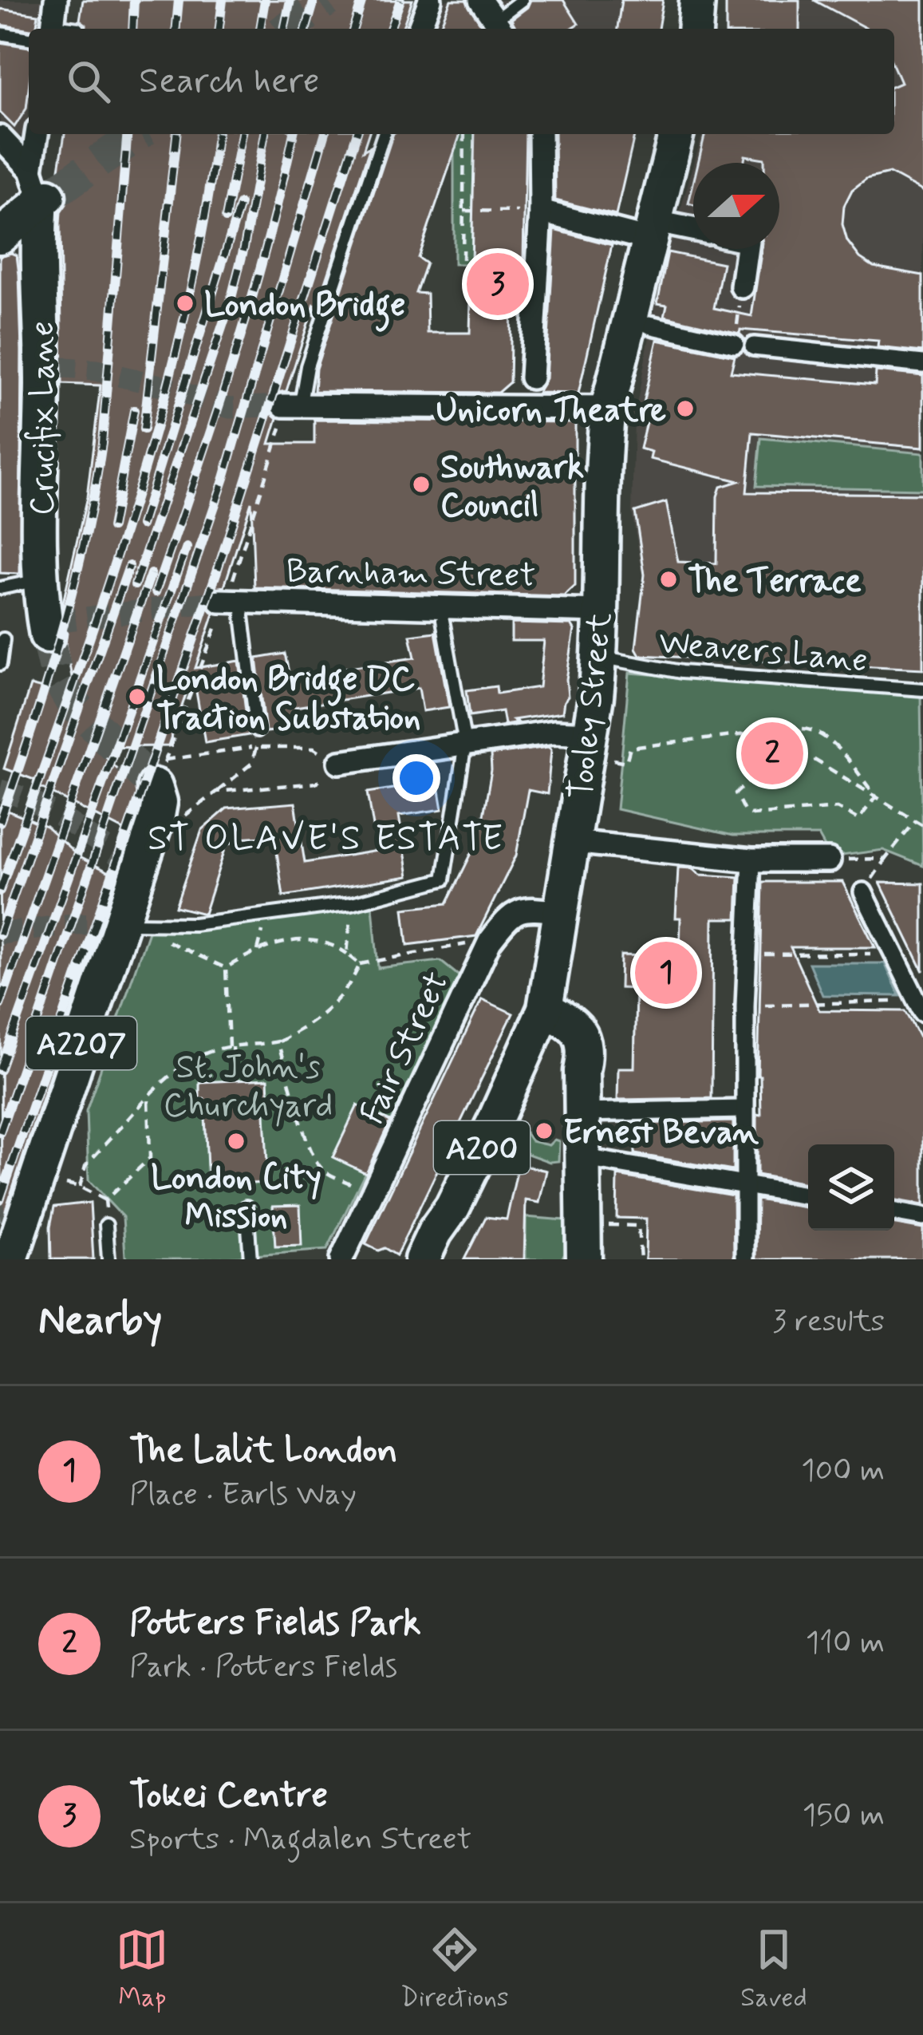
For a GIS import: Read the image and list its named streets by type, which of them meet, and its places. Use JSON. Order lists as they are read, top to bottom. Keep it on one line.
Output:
{"streets":{"main road":["Crucifix Lane","Tooley Street","A2207","A200"],"street":["Barnham Street","Fair Street"],"lane":["Weavers Lane"]},"crossings":[["Barnham Street","Tooley Street"],["Weavers Lane","Tooley Street"],["Tooley Street","Fair Street"]],"districts":["ST OLAVE'S ESTATE"],"parks":["St. John's Churchyard"],"places":["London Bridge","Unicorn Theatre","Southwark Council","The Terrace","London Bridge DC Traction Substation","Ernest Bevan","London City Mission"],"north":"right","page":{"search":"Search here","pins":["3","2","1"],"heading":["Nearby","3 results"],"list":[{"mark":"1","name":"The Lalit London","note":"Place · Earls Way","value":"100 m"},{"mark":"2","name":"Potters Fields Park","note":"Park · Potters Fields","value":"110 m"},{"mark":"3","name":"Tokei Centre","note":"Sports · Magdalen Street","value":"150 m"}],"nav":["Map","Directions","Saved"]}}
